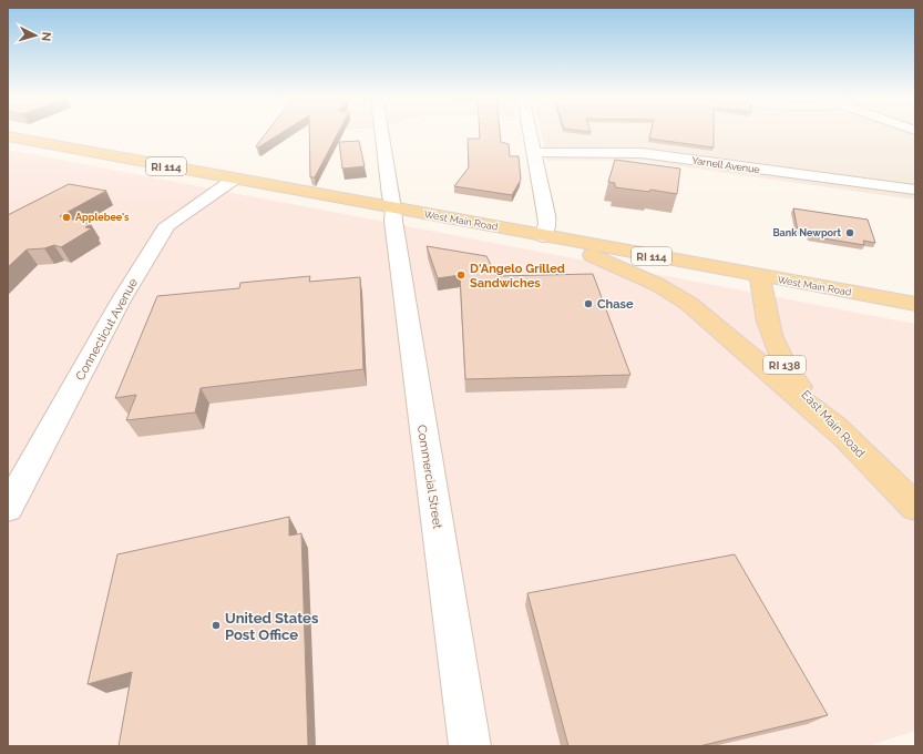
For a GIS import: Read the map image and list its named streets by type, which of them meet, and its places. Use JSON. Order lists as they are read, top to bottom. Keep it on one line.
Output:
{"streets":{"main road":["RI 114","West Main Road","RI 138","East Main Road"],"street":["Yarnell Avenue","Connecticut Avenue","Commercial Street"]},"crossings":[["West Main Road","Connecticut Avenue"],["West Main Road","East Main Road"],["West Main Road","Commercial Street"]],"places":["Applebee's","Bank Newport","D'Angelo Grilled Sandwiches","Chase","United States Post Office"],"north":"right"}
